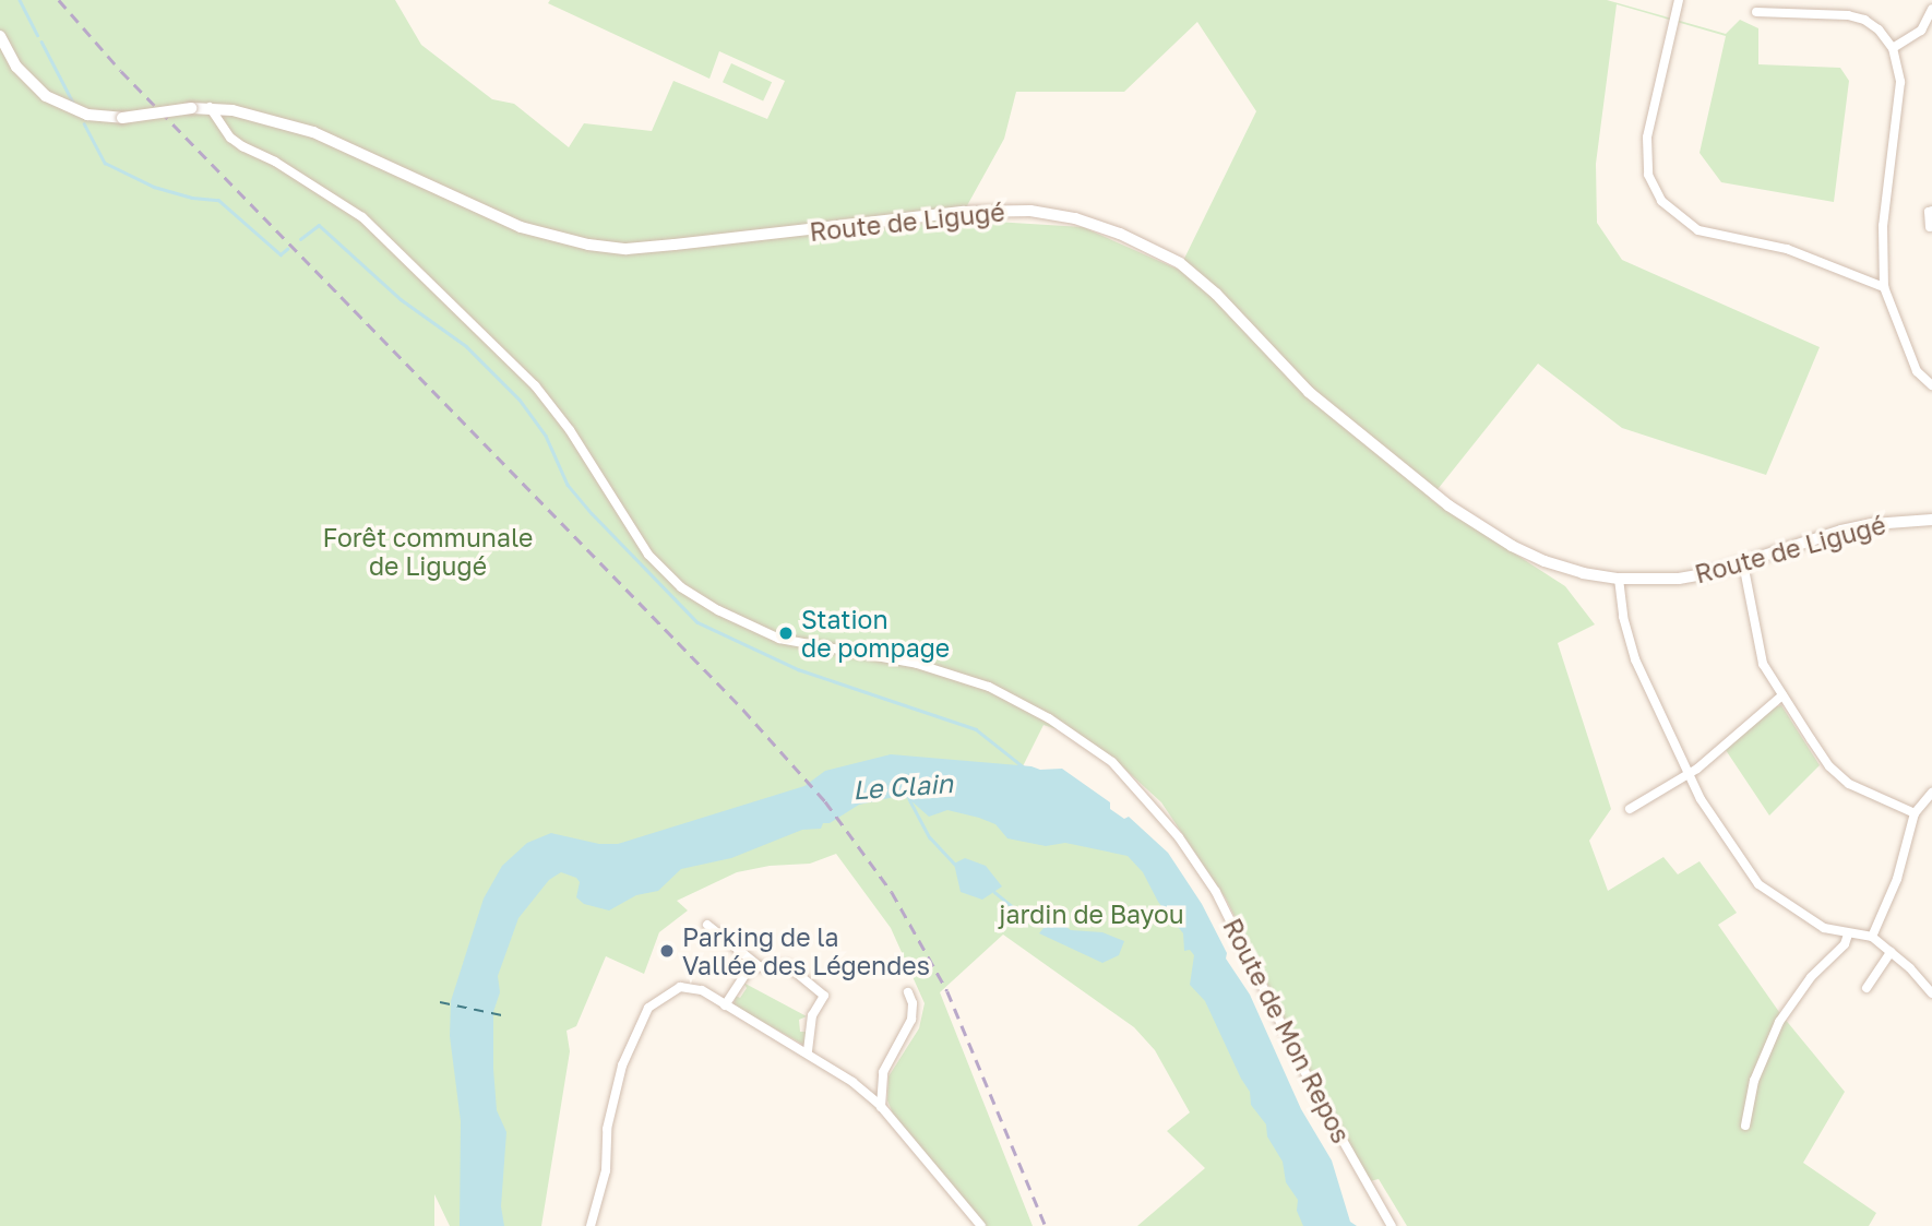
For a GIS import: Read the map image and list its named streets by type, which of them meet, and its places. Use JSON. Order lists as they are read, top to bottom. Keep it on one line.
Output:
{"streets":{"street":["Route de Ligugé","Route de Mon Repos"]},"water":["Le Clain"],"parks":["Forêt communale de Ligugé","jardin de Bayou"],"places":["Station de pompage","Parking de la Vallée des Légendes"]}
